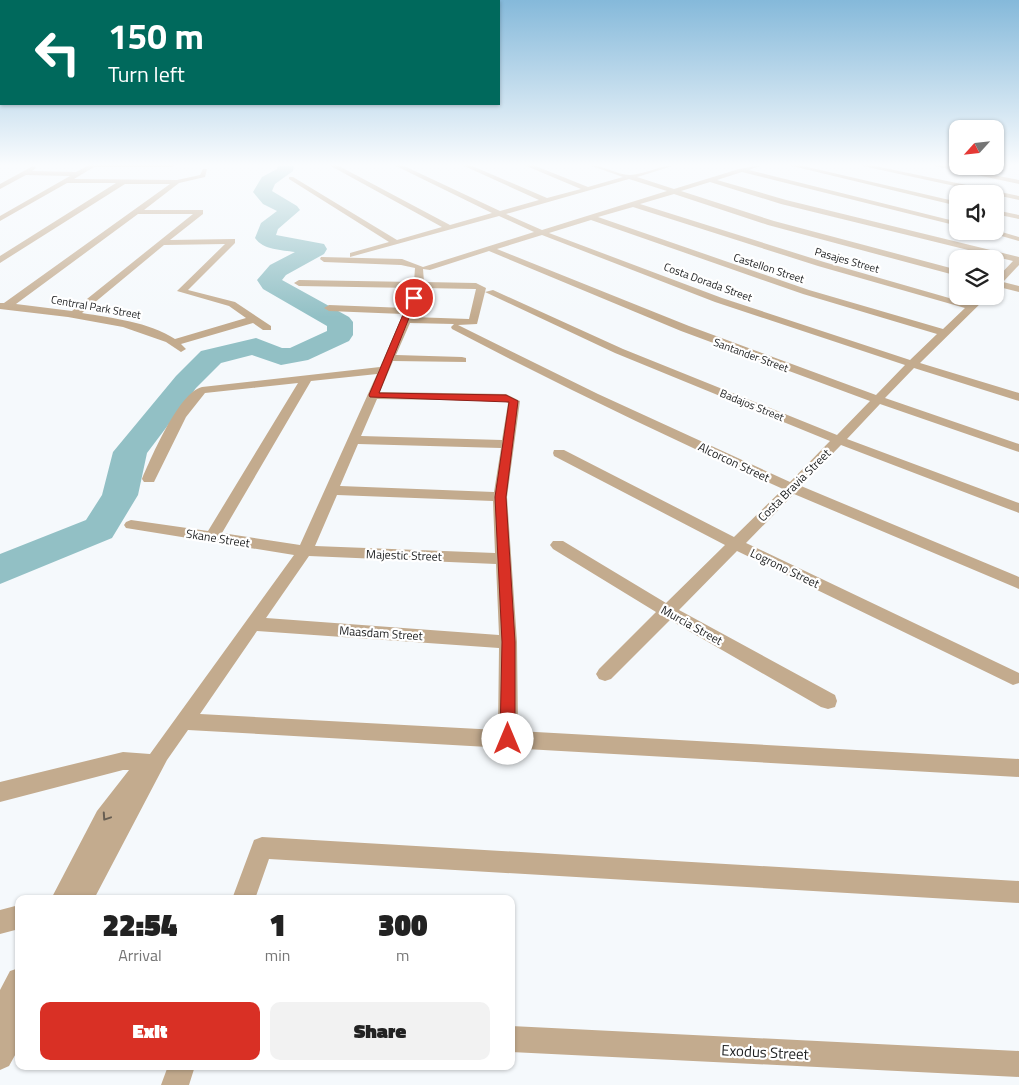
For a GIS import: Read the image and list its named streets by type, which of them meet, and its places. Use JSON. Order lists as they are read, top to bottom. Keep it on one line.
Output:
{"streets":{"street":["Pasajes Street","Castellon Street","Costa Dorada Street","Centrral Park Street","Santander Street","Badajos Street","Alcorcon Street","Costa Bravia Street","Skane Street","Majestic Street","Logrono Street","Murcia Street","Maasdam Street","Exodus Street"]},"crossings":[["Pasajes Street","Costa Bravia Street"],["Castellon Street","Costa Bravia Street"],["Costa Dorada Street","Costa Bravia Street"],["Santander Street","Costa Bravia Street"],["Badajos Street","Costa Bravia Street"],["Alcorcon Street","Costa Bravia Street"],["Costa Bravia Street","Logrono Street"],["Costa Bravia Street","Murcia Street"],["Skane Street","Majestic Street"]],"north":"bottom left","page":{"turn":["150 m","Turn left"],"eta":["22:54","Arrival","1","min","300","m"],"buttons":["Exit","Share"]}}
